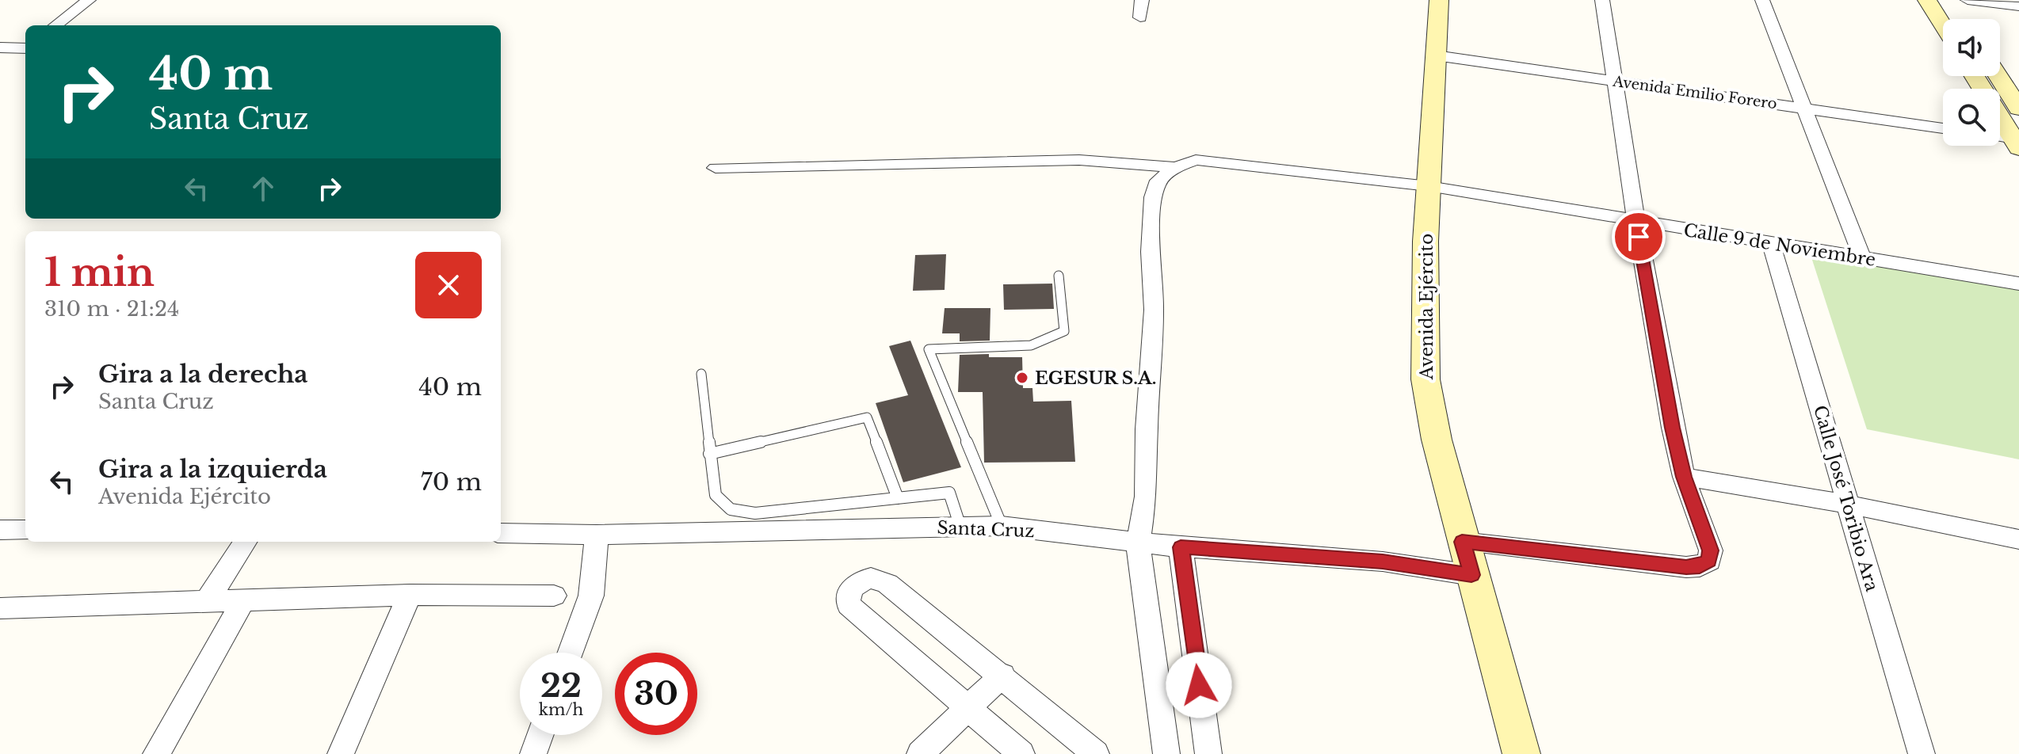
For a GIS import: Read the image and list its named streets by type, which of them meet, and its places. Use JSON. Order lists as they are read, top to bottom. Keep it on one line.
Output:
{"streets":{"main road":["Avenida Ejército"],"street":["Avenida Emilio Forero","Calle 9 de Noviembre","Calle José Toribio Ara","Santa Cruz"]},"crossings":[["Avenida Emilio Forero","Avenida Ejército"],["Calle 9 de Noviembre","Avenida Ejército"],["Calle 9 de Noviembre","Calle José Toribio Ara"],["Avenida Ejército","Santa Cruz"]],"places":["EGESUR S.A."],"page":{"turn":["40 m","Santa Cruz"],"heading":["1 min","310 m · 21:24"],"list":[{"name":"Gira a la derecha","note":"Santa Cruz","value":"40 m"},{"name":"Gira a la izquierda","note":"Avenida Ejército","value":"70 m"}],"speed":"22 km/h","limit":"30"}}
